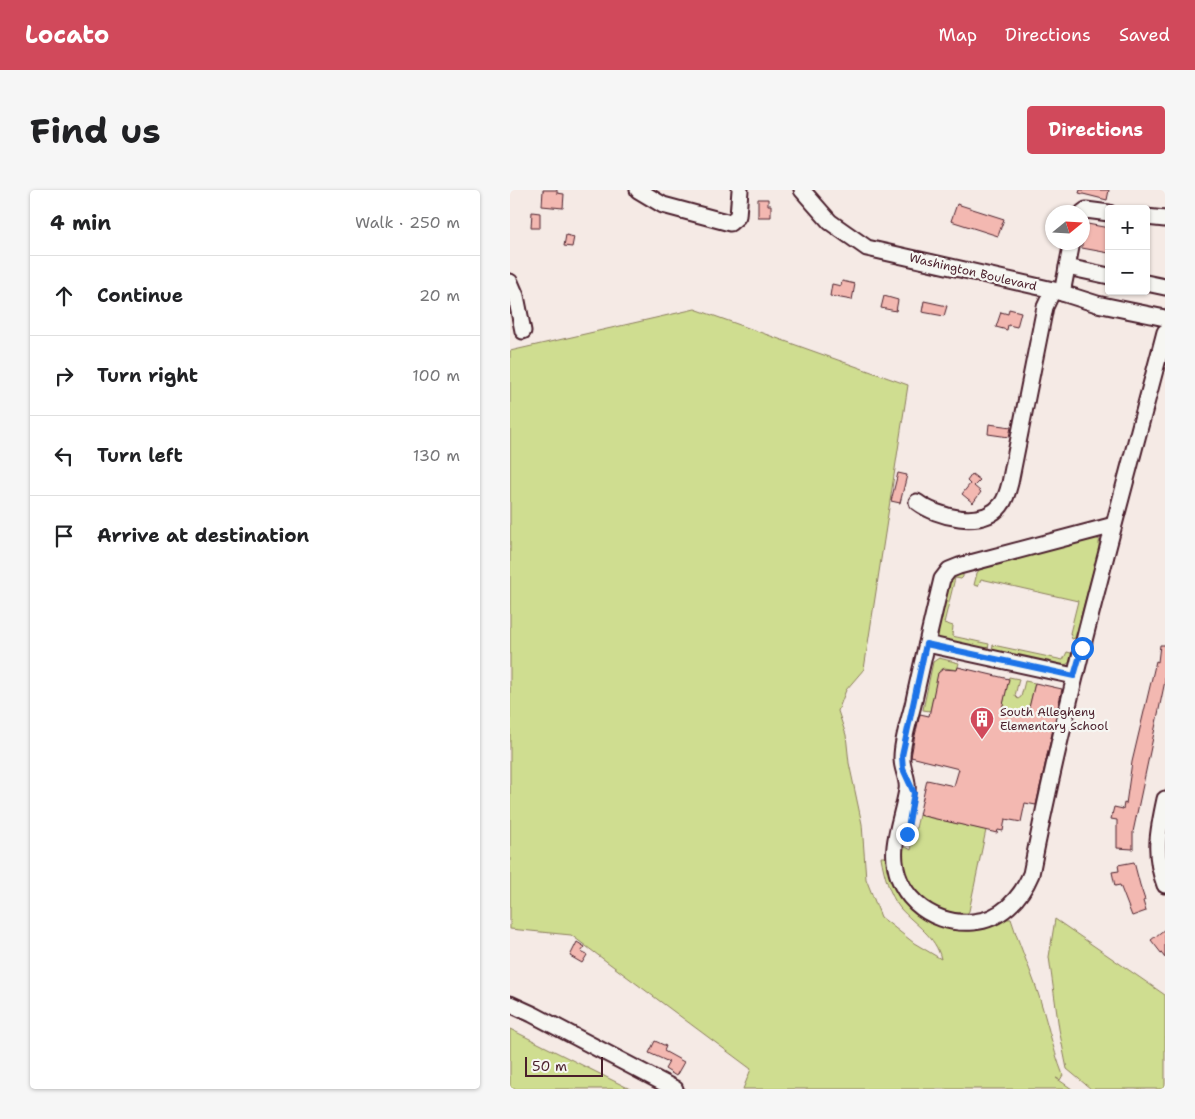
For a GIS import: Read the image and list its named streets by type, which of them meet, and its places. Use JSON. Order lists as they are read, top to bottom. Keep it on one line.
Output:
{"streets":{"street":["Washington Boulevard"]},"places":{"building":["South Allegheny Elementary School"]},"scale_bar":"50 m","north":"right","page":{"header":"Locato","nav":["Map","Directions","Saved"],"buttons":"Directions","title":"Find us","heading":["4 min","Walk · 250 m"],"map_buttons":["+","−"],"list":[["Continue","20 m"],["Turn right","100 m"],["Turn left","130 m"],"Arrive at destination"],"scale":"50 m"}}
